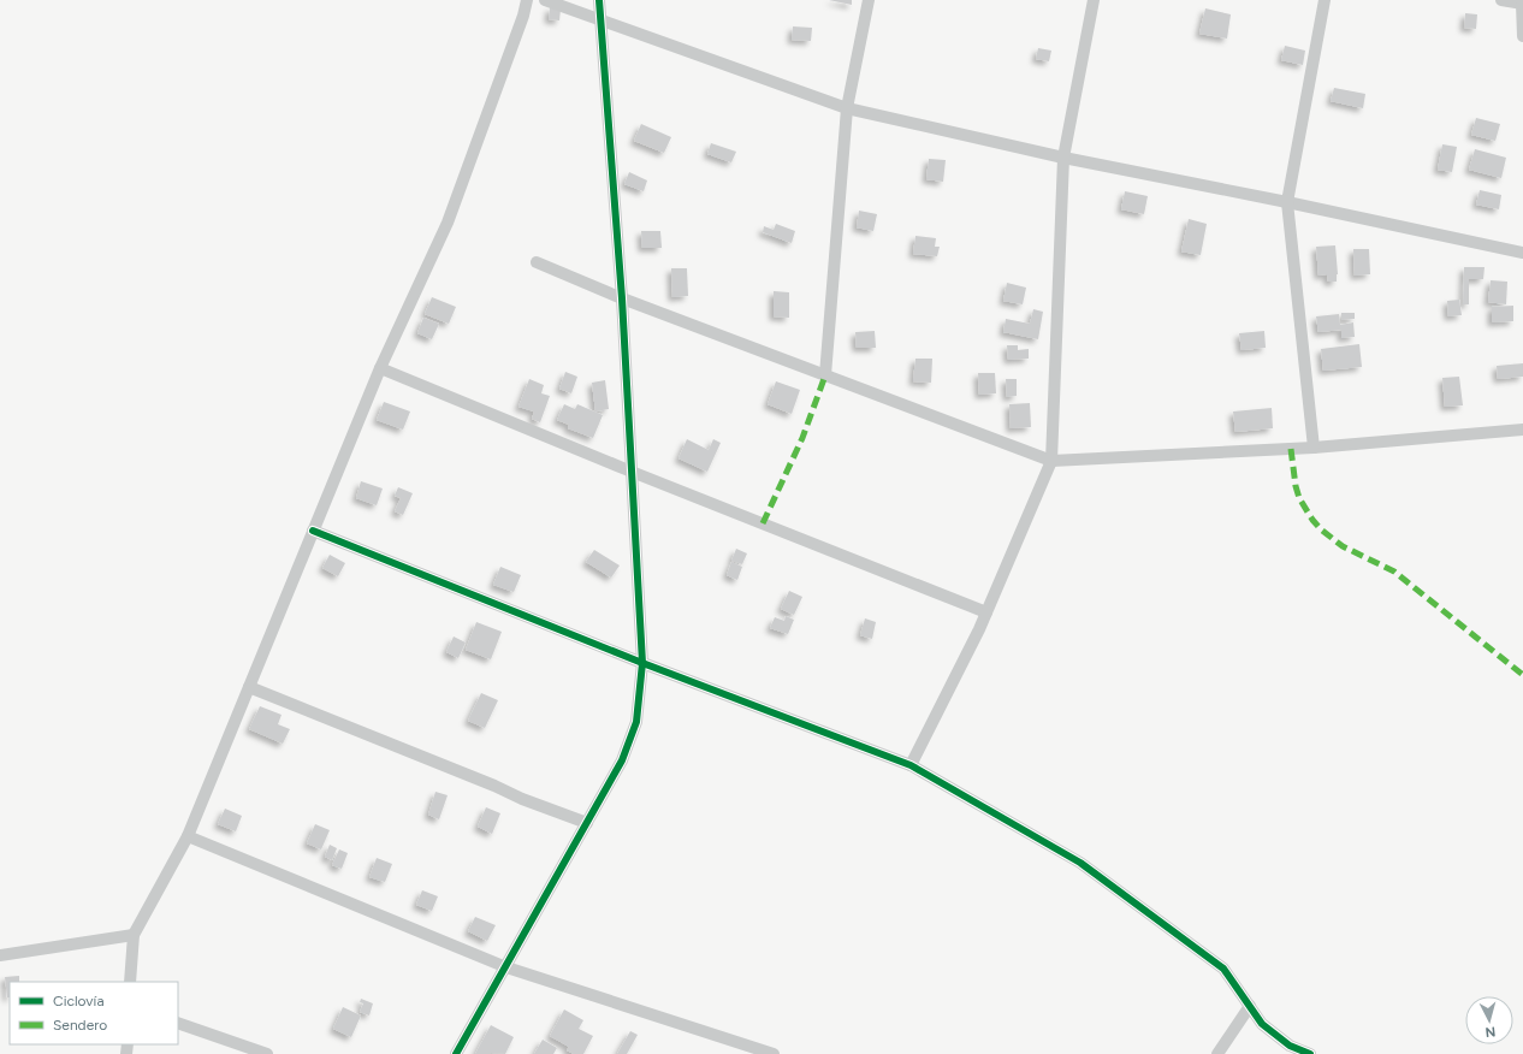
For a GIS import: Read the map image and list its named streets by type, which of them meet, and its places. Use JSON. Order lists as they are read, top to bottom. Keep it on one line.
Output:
{"legend":["Ciclovía","Sendero"],"north":"bottom"}
